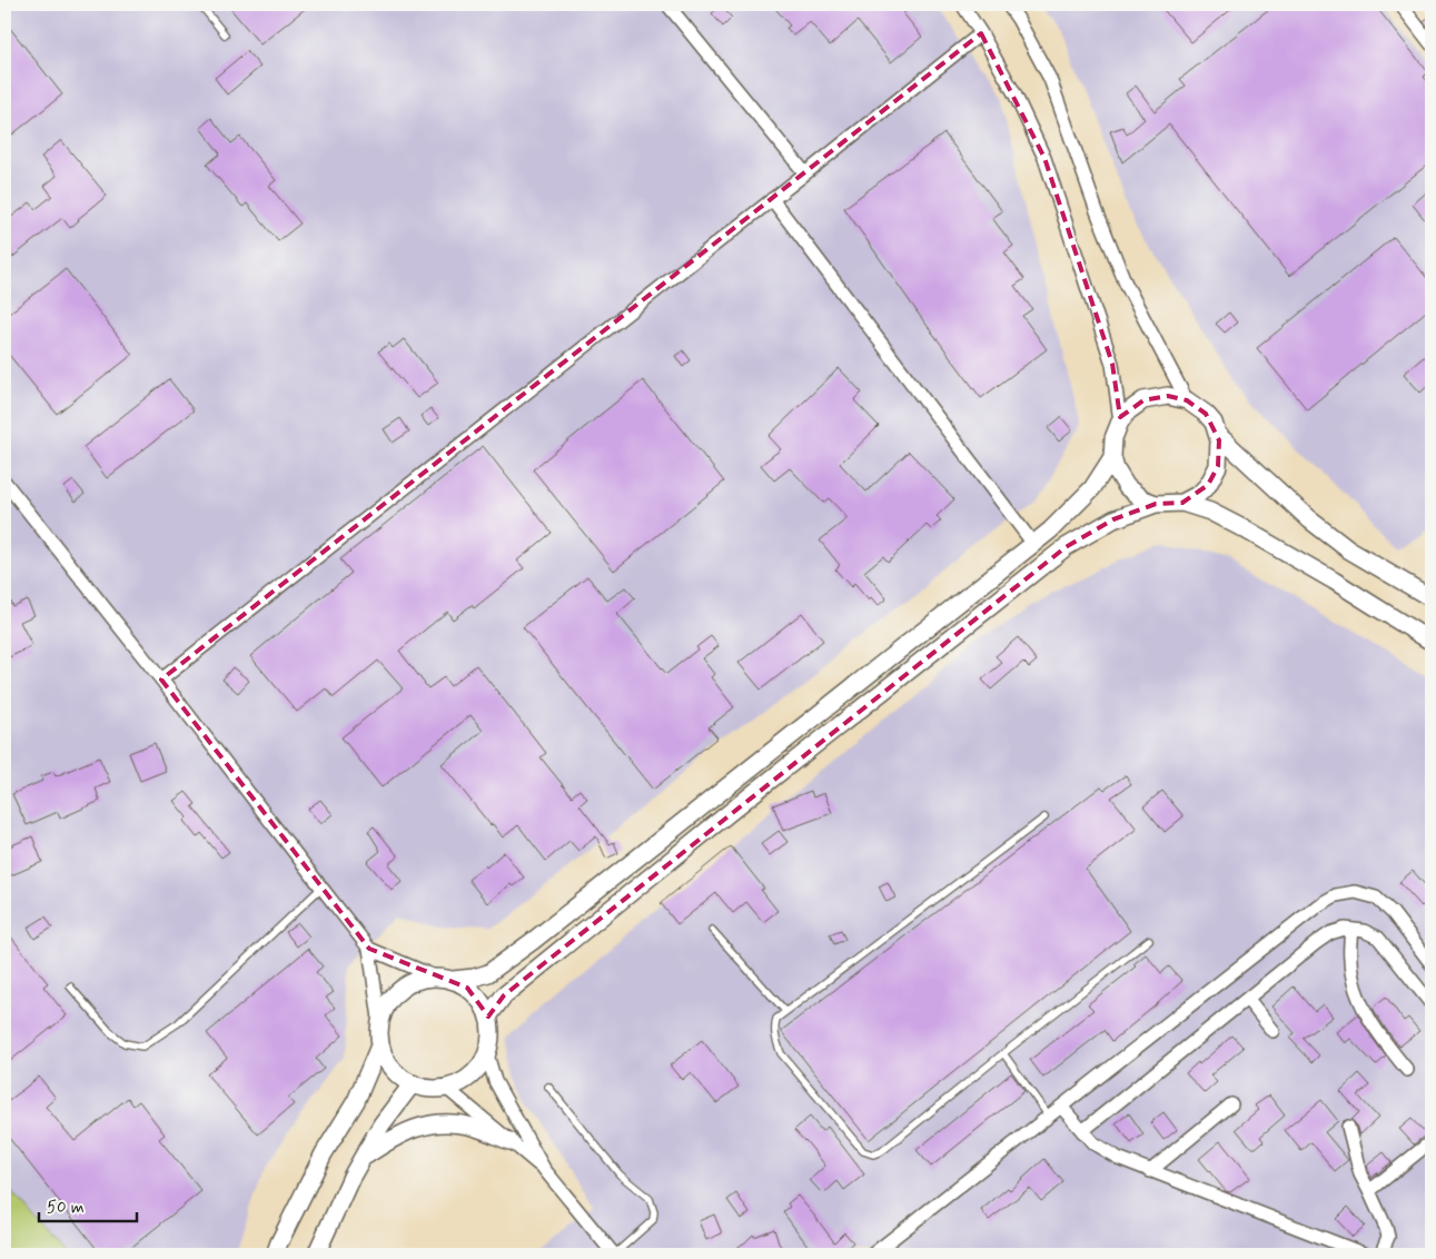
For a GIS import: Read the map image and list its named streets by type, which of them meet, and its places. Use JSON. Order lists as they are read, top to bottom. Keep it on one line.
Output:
{"scale_bar":"50 m"}
